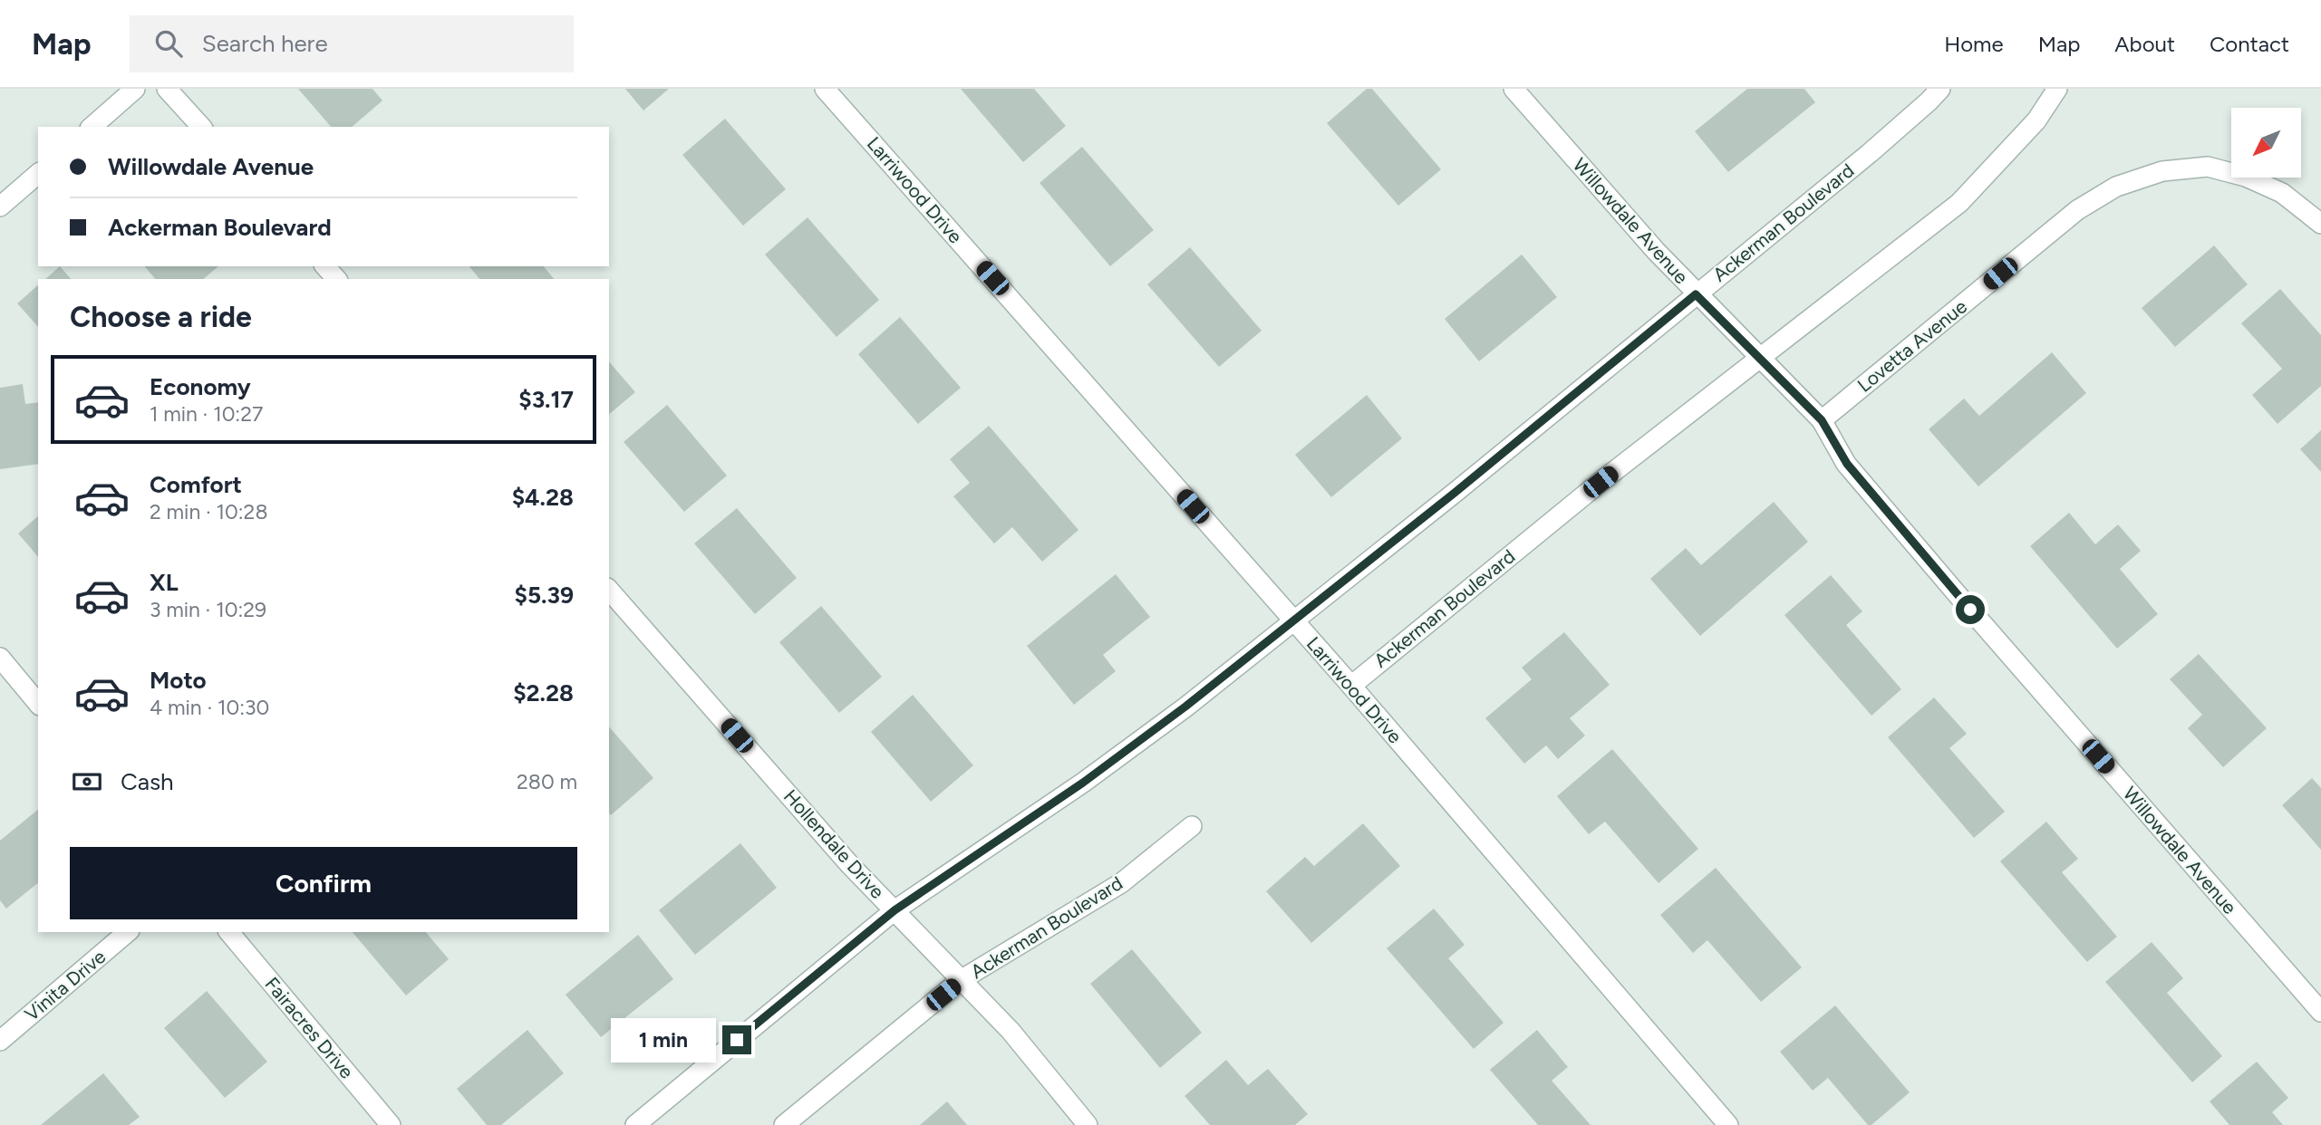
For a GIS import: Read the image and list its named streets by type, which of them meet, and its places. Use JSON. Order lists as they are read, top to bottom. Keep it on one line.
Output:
{"streets":{"street":["Larriwood Drive","Willowdale Avenue","Ackerman Boulevard","Lovetta Avenue","Hollendale Drive","Vinita Drive","Fairacres Drive"]},"crossings":[["Larriwood Drive","Ackerman Boulevard"],["Willowdale Avenue","Ackerman Boulevard"],["Willowdale Avenue","Lovetta Avenue"],["Ackerman Boulevard","Hollendale Drive"]],"north":"bottom left","page":{"header":"Map","search":"Search here","nav":["Home","Map","About","Contact"],"banner":["Willowdale Avenue","Ackerman Boulevard"],"heading":"Choose a ride","list":[{"name":"Economy","note":"1 min · 10:27","value":"$3.17"},{"name":"Comfort","note":"2 min · 10:28","value":"$4.28"},{"name":"XL","note":"3 min · 10:29","value":"$5.39"},{"name":"Moto","note":"4 min · 10:30","value":"$2.28"}],"pay":["Cash","280 m"],"buttons":"Confirm","bubble":"1 min"}}
